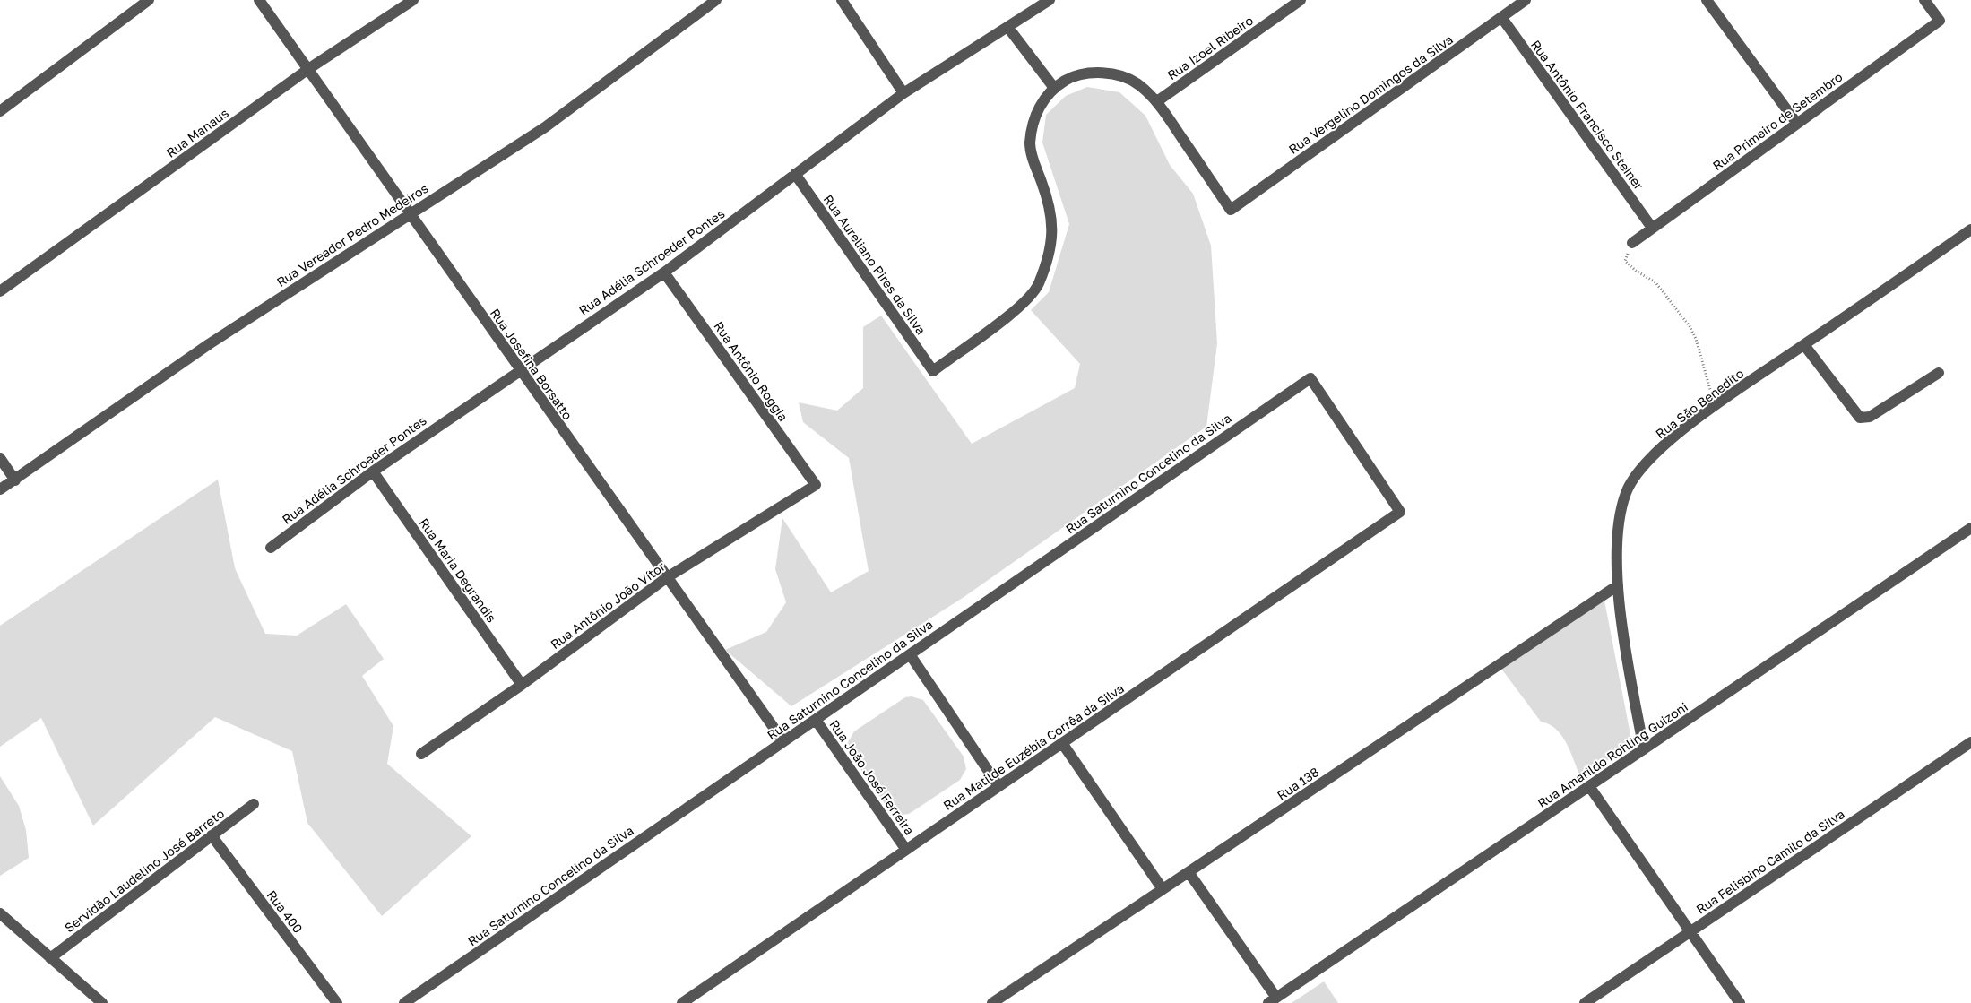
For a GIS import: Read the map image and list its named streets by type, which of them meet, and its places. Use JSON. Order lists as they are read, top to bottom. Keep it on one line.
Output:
{"streets":{"street":["Rua Izoel Ribeiro","Rua Vergelino Domingos da Silva","Rua Antônio Francisco Steiner","Rua Primeiro de Setembro","Rua Manaus","Rua Vereador Pedro Medeiros","Rua Adélia Schroeder Pontes","Rua Aureliano Pires da Silva","Rua Josefina Borsatto","Rua Antônio Roggia","Rua São Benedito","Rua Saturnino Concelino da Silva","Rua Maria Degrandis","Rua Antônio João Vítor","Rua Matilde Euzébia Corrêa da Silva","Rua Amarildo Rohling Guizoni","Rua João José Ferreira","Rua 138","Rua Felisbino Camilo da Silva","Servidão Laudelino José Barreto","Rua 400"]},"crossings":[["Rua Izoel Ribeiro","Rua Vergelino Domingos da Silva"],["Rua Vergelino Domingos da Silva","Rua Antônio Francisco Steiner"],["Rua Antônio Francisco Steiner","Rua Primeiro de Setembro"],["Rua Manaus","Rua Josefina Borsatto"],["Rua Vereador Pedro Medeiros","Rua Josefina Borsatto"],["Rua Adélia Schroeder Pontes","Rua Aureliano Pires da Silva"],["Rua Adélia Schroeder Pontes","Rua Josefina Borsatto"],["Rua Adélia Schroeder Pontes","Rua Antônio Roggia"],["Rua Adélia Schroeder Pontes","Rua Maria Degrandis"],["Rua Josefina Borsatto","Rua Saturnino Concelino da Silva"],["Rua Josefina Borsatto","Rua Antônio João Vítor"],["Rua Antônio Roggia","Rua Antônio João Vítor"],["Rua São Benedito","Rua Amarildo Rohling Guizoni"],["Rua São Benedito","Rua 138"],["Rua Saturnino Concelino da Silva","Rua Matilde Euzébia Corrêa da Silva"],["Rua Saturnino Concelino da Silva","Rua João José Ferreira"],["Rua Maria Degrandis","Rua Antônio João Vítor"],["Rua Matilde Euzébia Corrêa da Silva","Rua João José Ferreira"],["Servidão Laudelino José Barreto","Rua 400"]]}
